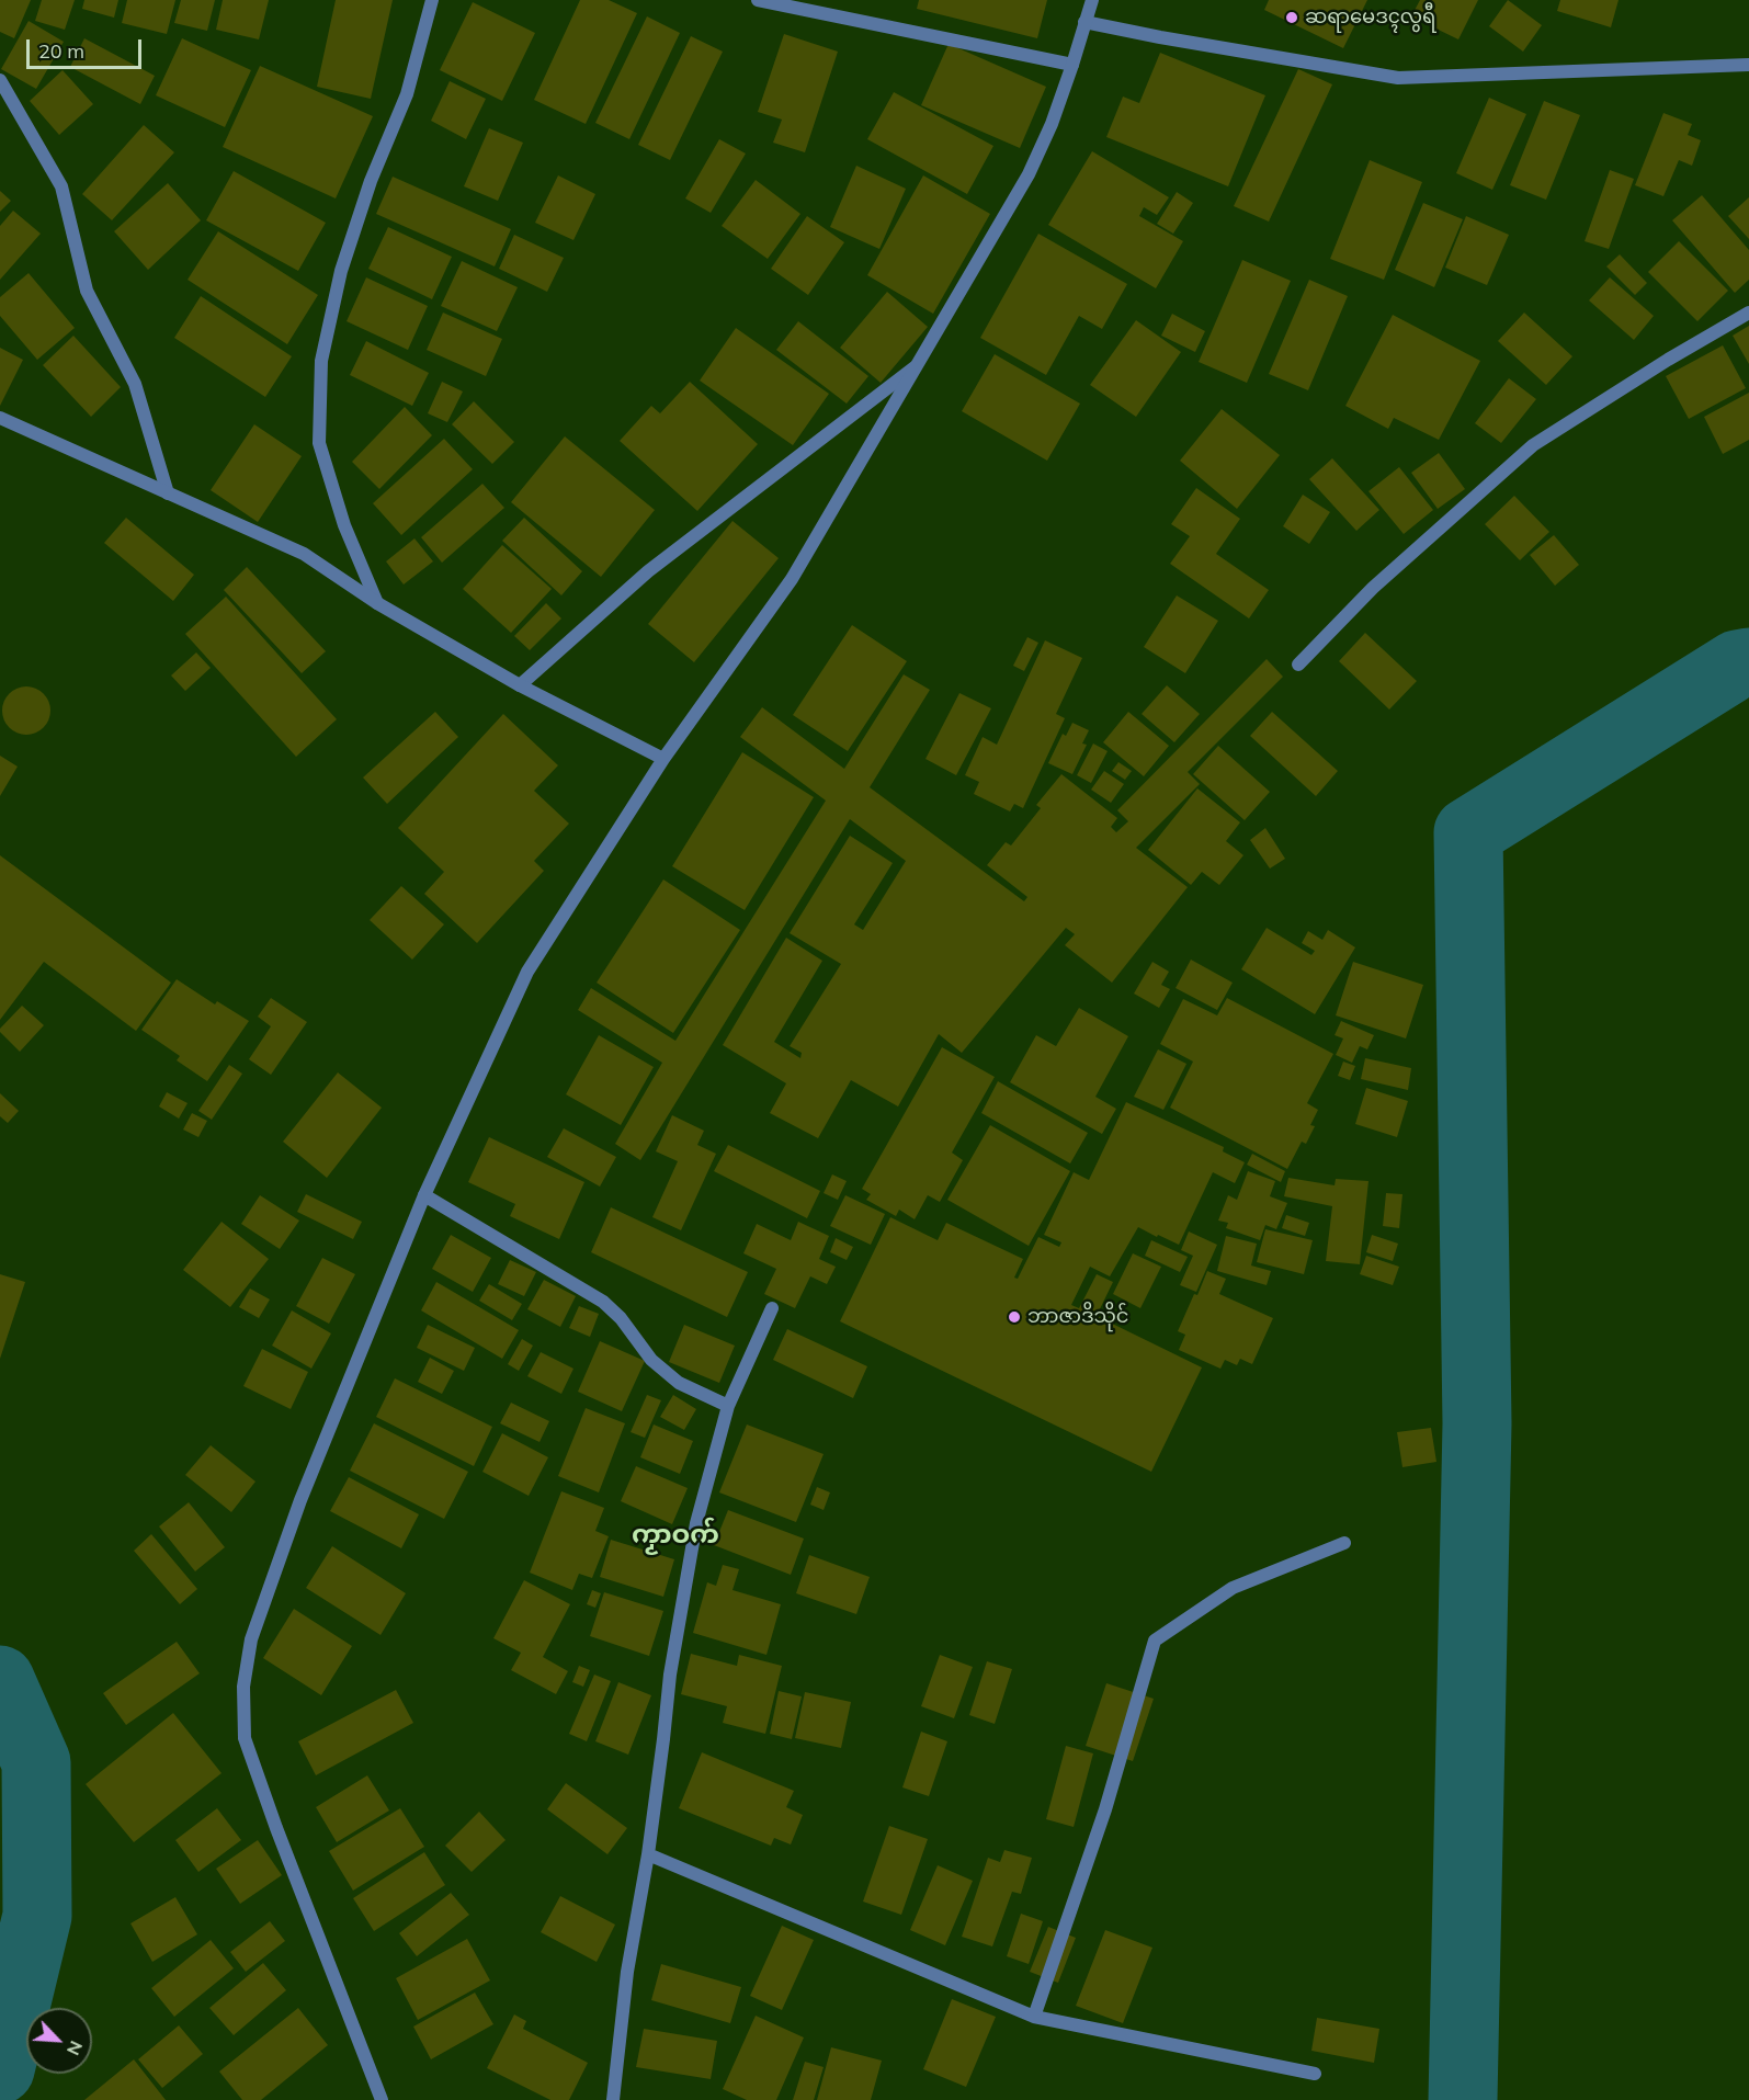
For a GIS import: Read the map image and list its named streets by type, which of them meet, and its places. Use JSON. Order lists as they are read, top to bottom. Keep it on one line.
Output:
{"districts":["ကၟာဝက်"],"places":["ဆရာမေဒၚလွရီ","ဘာဇာဒိသိုင်"],"scale_bar":"20 m","north":"bottom right"}
